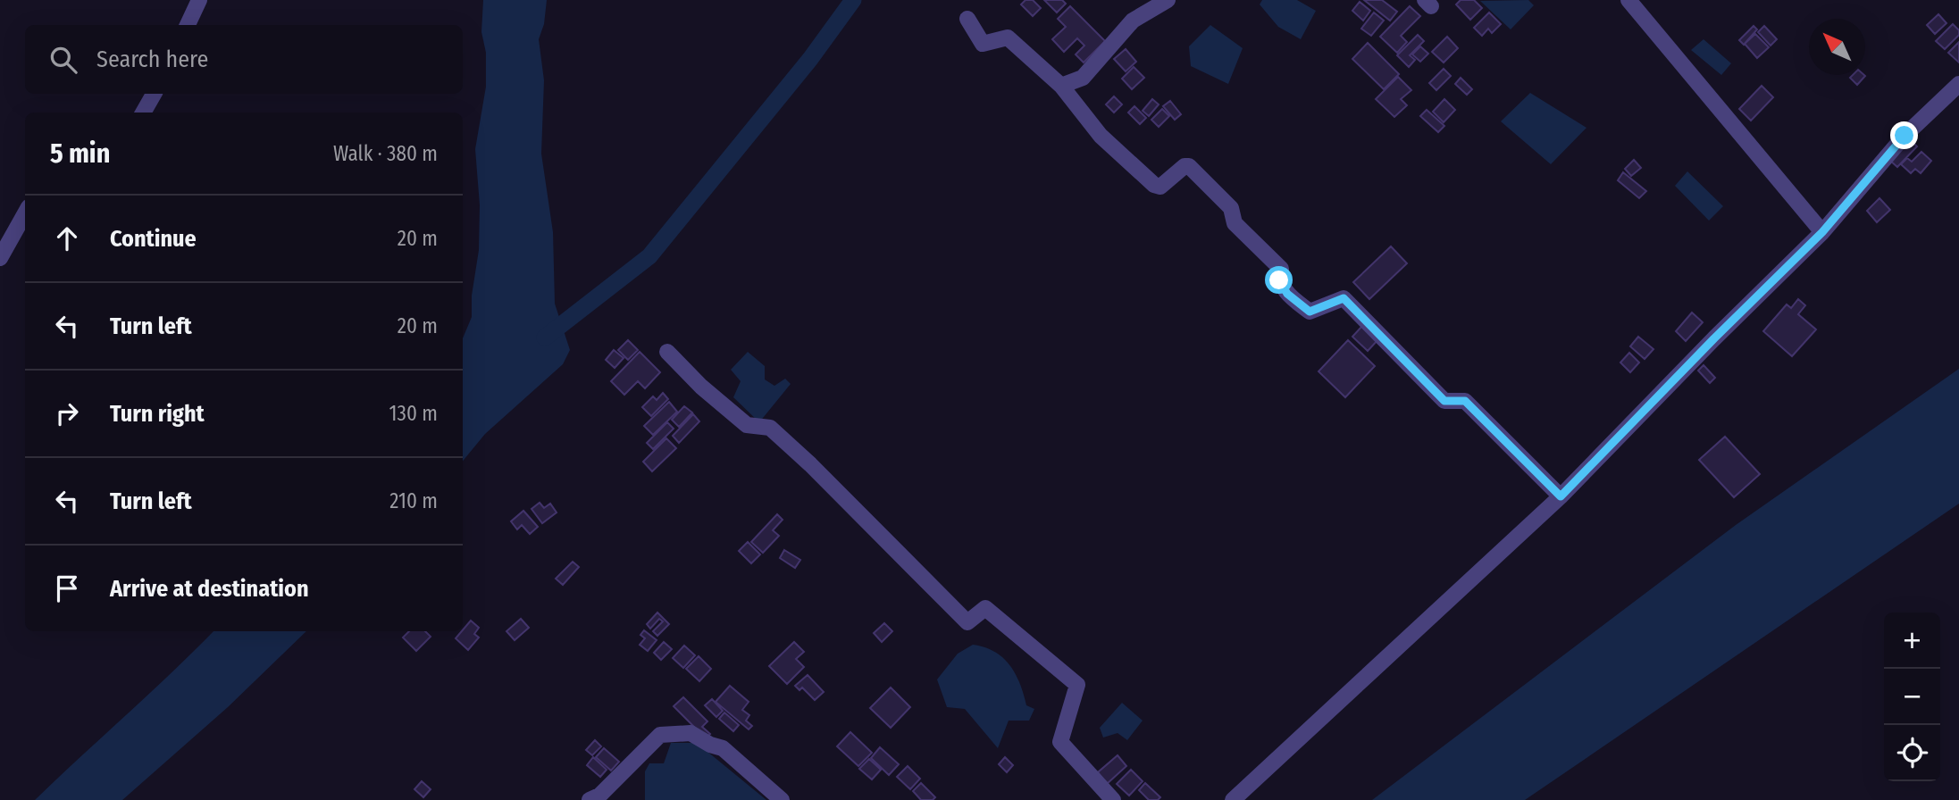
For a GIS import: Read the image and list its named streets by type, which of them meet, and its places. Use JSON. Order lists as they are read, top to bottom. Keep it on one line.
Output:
{"north":"top left","page":{"search":"Search here","heading":["5 min","Walk · 380 m"],"list":[["Continue","20 m"],["Turn left","20 m"],["Turn right","130 m"],["Turn left","210 m"],"Arrive at destination"],"map_buttons":["+","−"]}}
